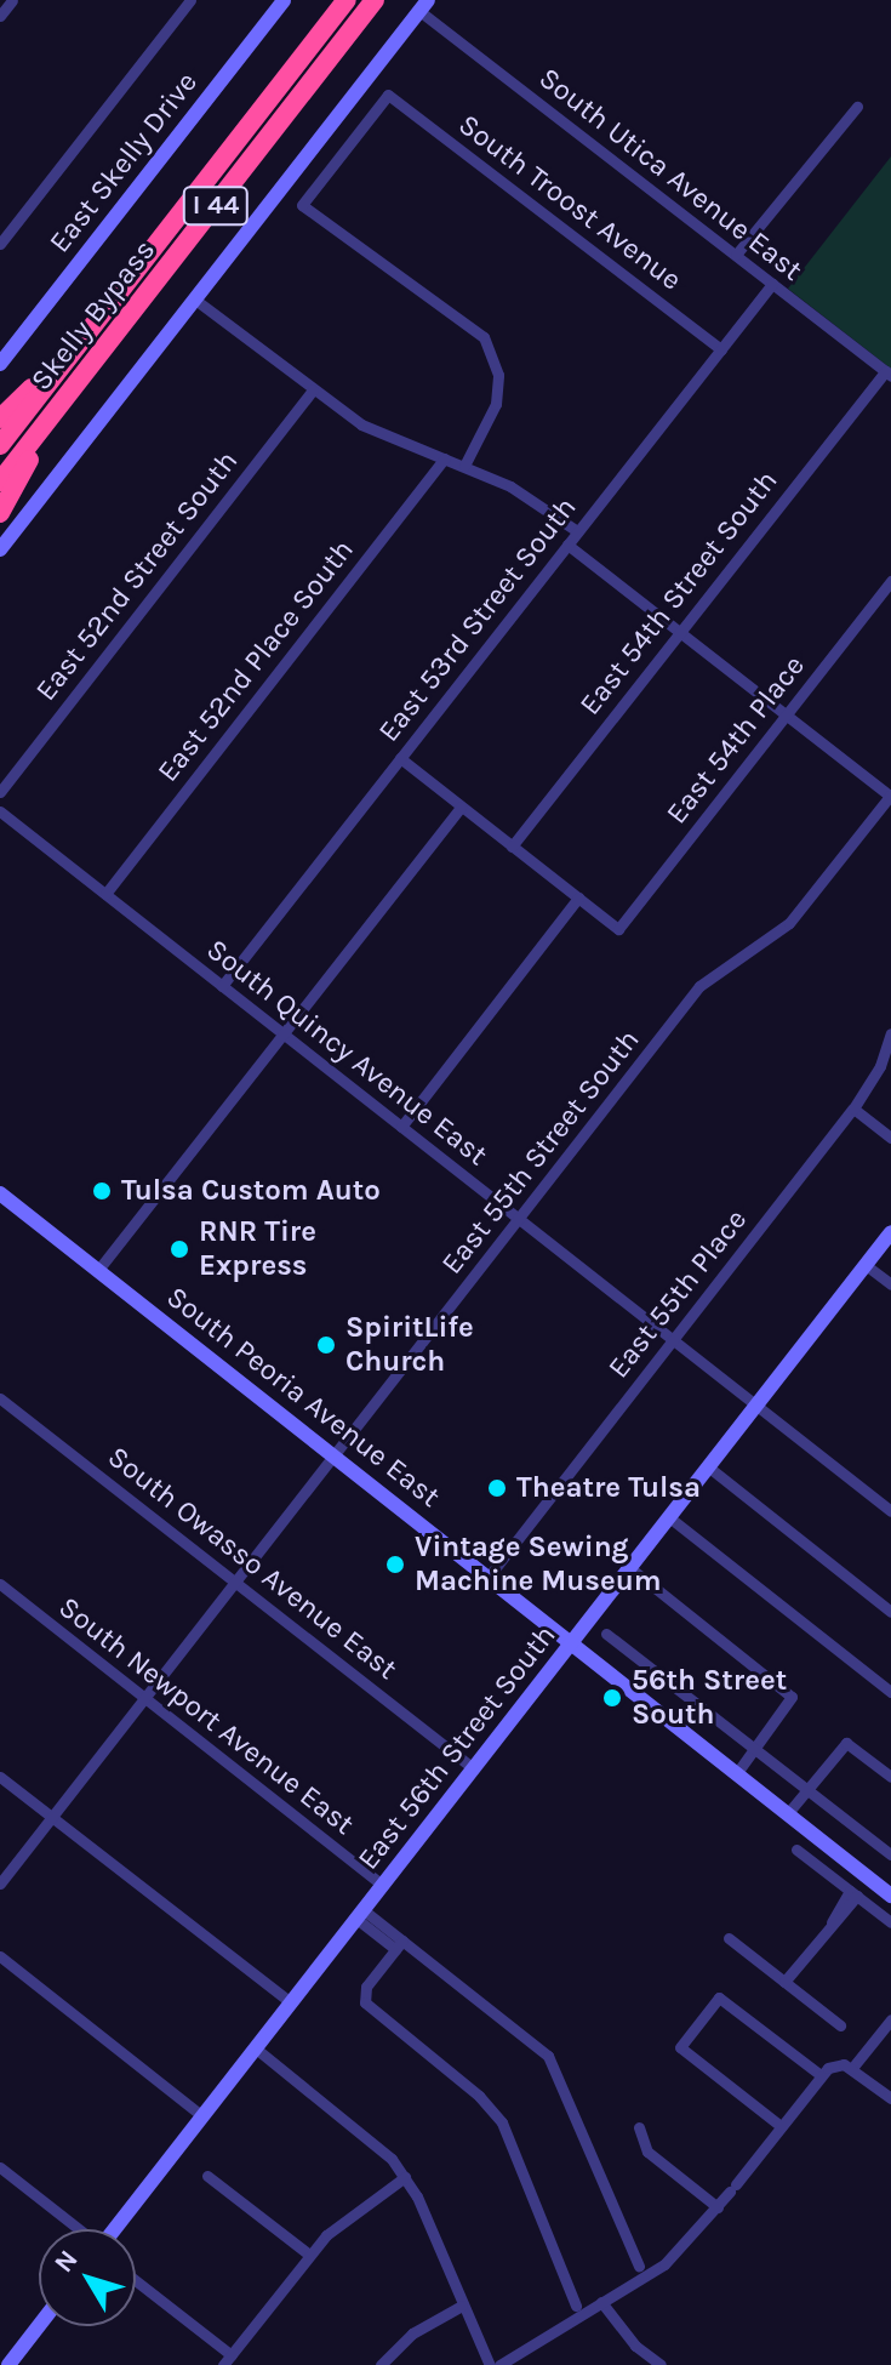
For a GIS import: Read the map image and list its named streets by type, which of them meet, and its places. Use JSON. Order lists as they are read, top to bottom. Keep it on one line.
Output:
{"streets":{"highway":["I 44","Skelly Bypass"],"main road":["East Skelly Drive","South Peoria Avenue East","East 56th Street South"],"street":["South Utica Avenue East","South Troost Avenue","East 52nd Street South","East 54th Street South","East 53rd Street South","East 52nd Place South","East 54th Place","South Quincy Avenue East","East 55th Street South","East 55th Place","South Owasso Avenue East","South Newport Avenue East"]},"crossings":[["South Utica Avenue East","East 54th Street South"],["South Utica Avenue East","East 53rd Street South"],["South Troost Avenue","East 53rd Street South"],["East 53rd Street South","South Quincy Avenue East"],["East 52nd Place South","South Quincy Avenue East"],["South Quincy Avenue East","East 55th Street South"],["South Quincy Avenue East","East 55th Place"],["South Quincy Avenue East","East 56th Street South"],["East 55th Street South","South Peoria Avenue East"],["East 55th Street South","South Owasso Avenue East"],["East 55th Street South","South Newport Avenue East"],["East 55th Place","South Peoria Avenue East"],["South Peoria Avenue East","East 56th Street South"],["South Owasso Avenue East","East 56th Street South"],["South Newport Avenue East","East 56th Street South"]],"places":["Tulsa Custom Auto","RNR Tire Express","SpiritLife Church","Theatre Tulsa","Vintage Sewing Machine Museum","56th Street South"],"north":"top left"}
